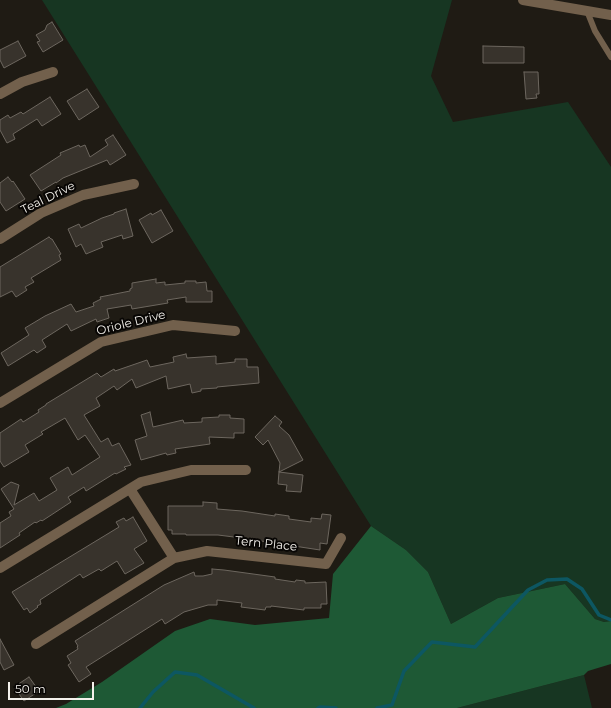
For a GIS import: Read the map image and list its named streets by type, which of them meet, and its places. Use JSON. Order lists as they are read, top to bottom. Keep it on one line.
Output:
{"streets":{"street":["Teal Drive","Oriole Drive","Tern Place"]},"scale_bar":"50 m"}
